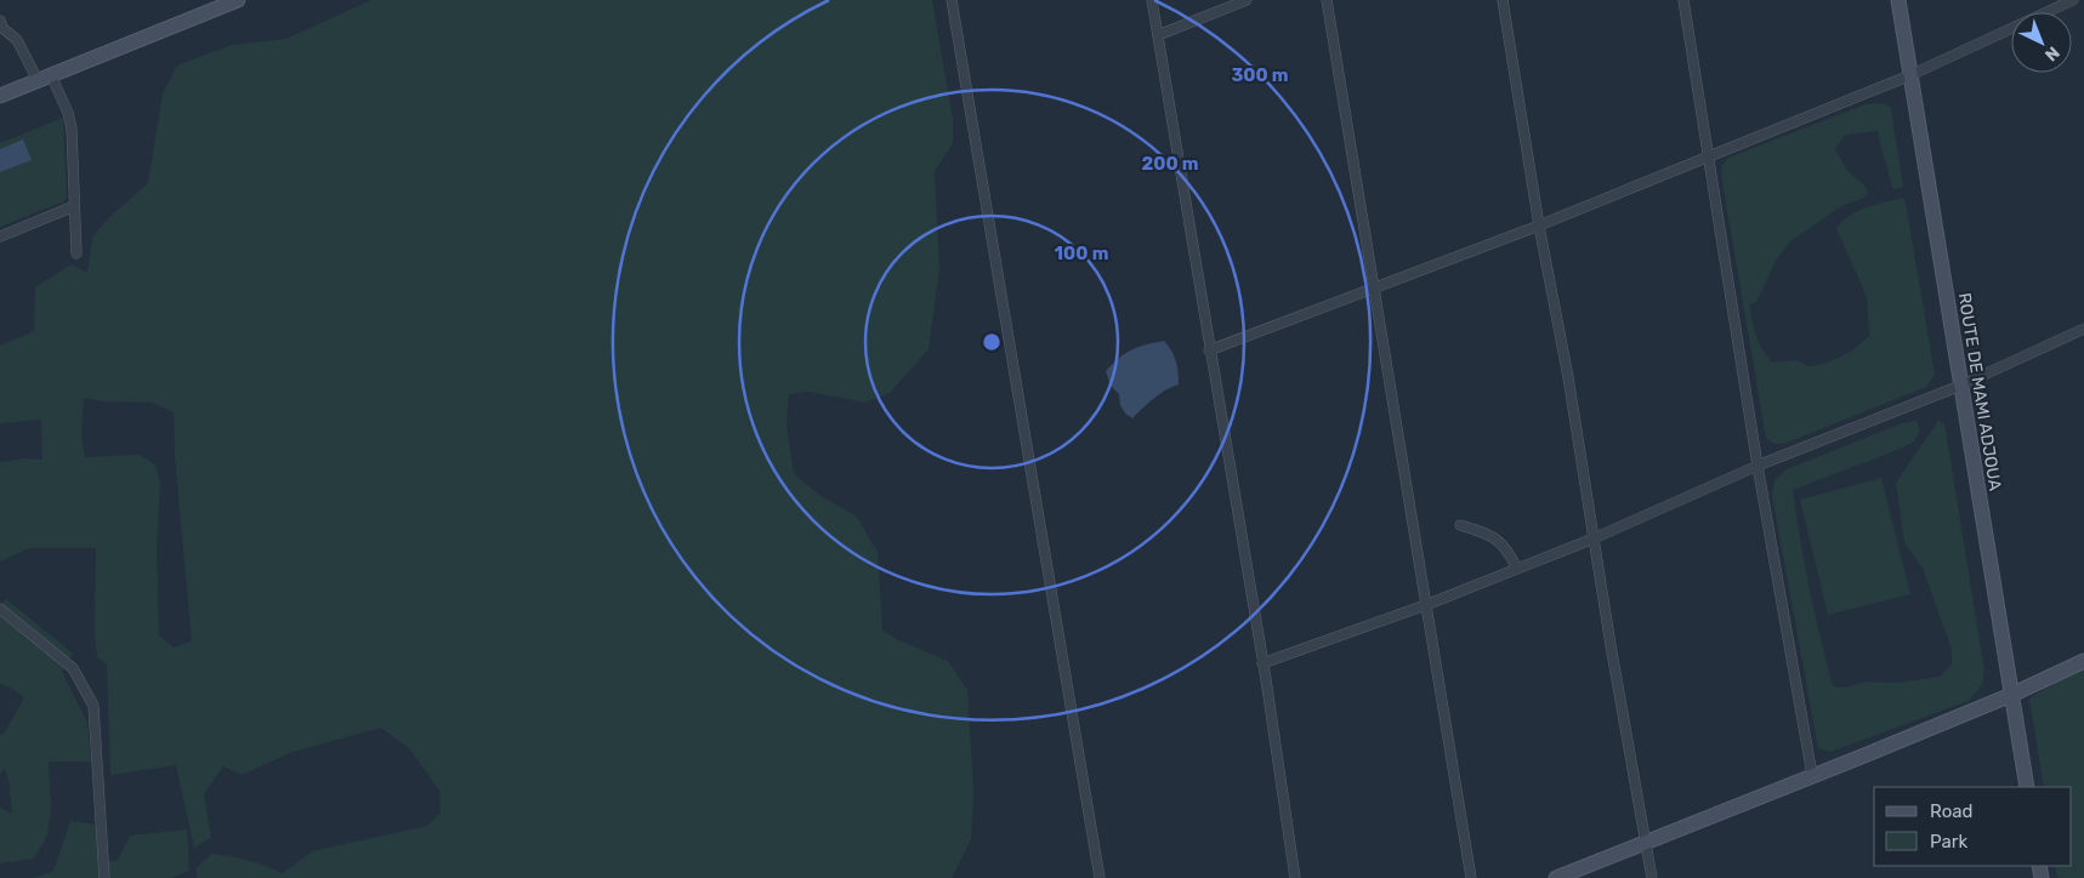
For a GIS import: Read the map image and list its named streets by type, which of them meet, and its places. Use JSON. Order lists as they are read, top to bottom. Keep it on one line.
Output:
{"streets":{"street":["ROUTE DE MAMI ADJOUA"]},"legend":["Road","Park"],"north":"bottom right","rings":["300 m","200 m","100 m"]}
